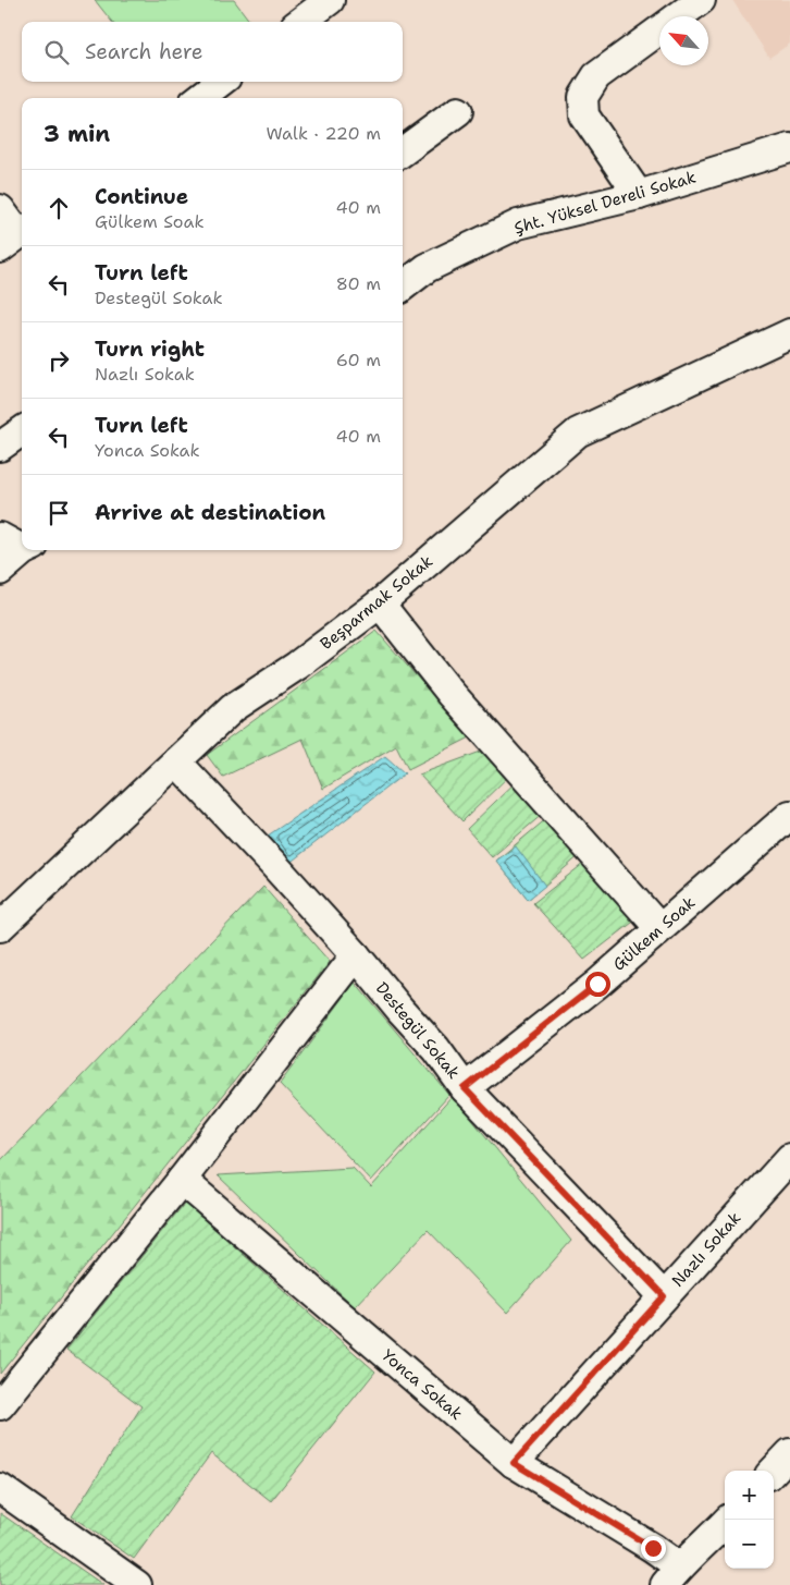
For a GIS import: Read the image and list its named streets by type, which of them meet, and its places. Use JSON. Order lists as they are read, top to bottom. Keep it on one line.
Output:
{"streets":{"street":["Şht. Yüksel Dereli Sokak","Beşparmak Sokak","Gülkem Soak","Destegül Sokak","Nazlı Sokak","Yonca Sokak"]},"crossings":[["Beşparmak Sokak","Destegül Sokak"],["Gülkem Soak","Destegül Sokak"],["Destegül Sokak","Nazlı Sokak"],["Nazlı Sokak","Yonca Sokak"]],"north":"top left","page":{"search":"Search here","heading":["3 min","Walk · 220 m"],"list":[["Continue","Gülkem Soak","40 m"],["Turn left","Destegül Sokak","80 m"],["Turn right","Nazlı Sokak","60 m"],["Turn left","Yonca Sokak","40 m"],"Arrive at destination"],"map_buttons":["+","−"]}}
